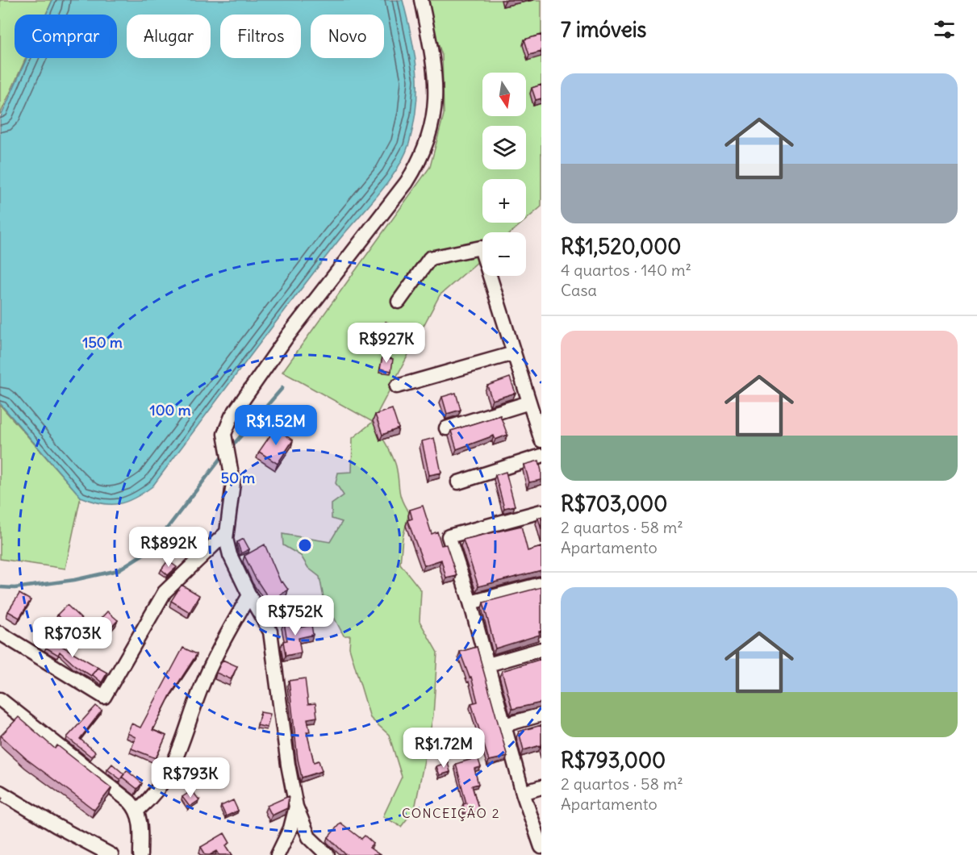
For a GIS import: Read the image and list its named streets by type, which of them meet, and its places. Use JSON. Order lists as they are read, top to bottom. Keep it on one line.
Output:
{"districts":["CONCEIÇÃO 2"],"north":"bottom","page":{"heading":"7 imóveis","chip":["Comprar","Alugar","Filtros","Novo"],"list":[{"name":"R$1,520,000","note":"4 quartos · 140 m² · Casa"},{"name":"R$703,000","note":"2 quartos · 58 m² · Apartamento"},{"name":"R$793,000","note":"2 quartos · 58 m² · Apartamento"}],"map_buttons":["+","−"],"price":["R$927K","R$1.52M","R$892K","R$752K","R$703K","R$1.72M","R$793K"]},"rings":["150 m","100 m","50 m"]}
